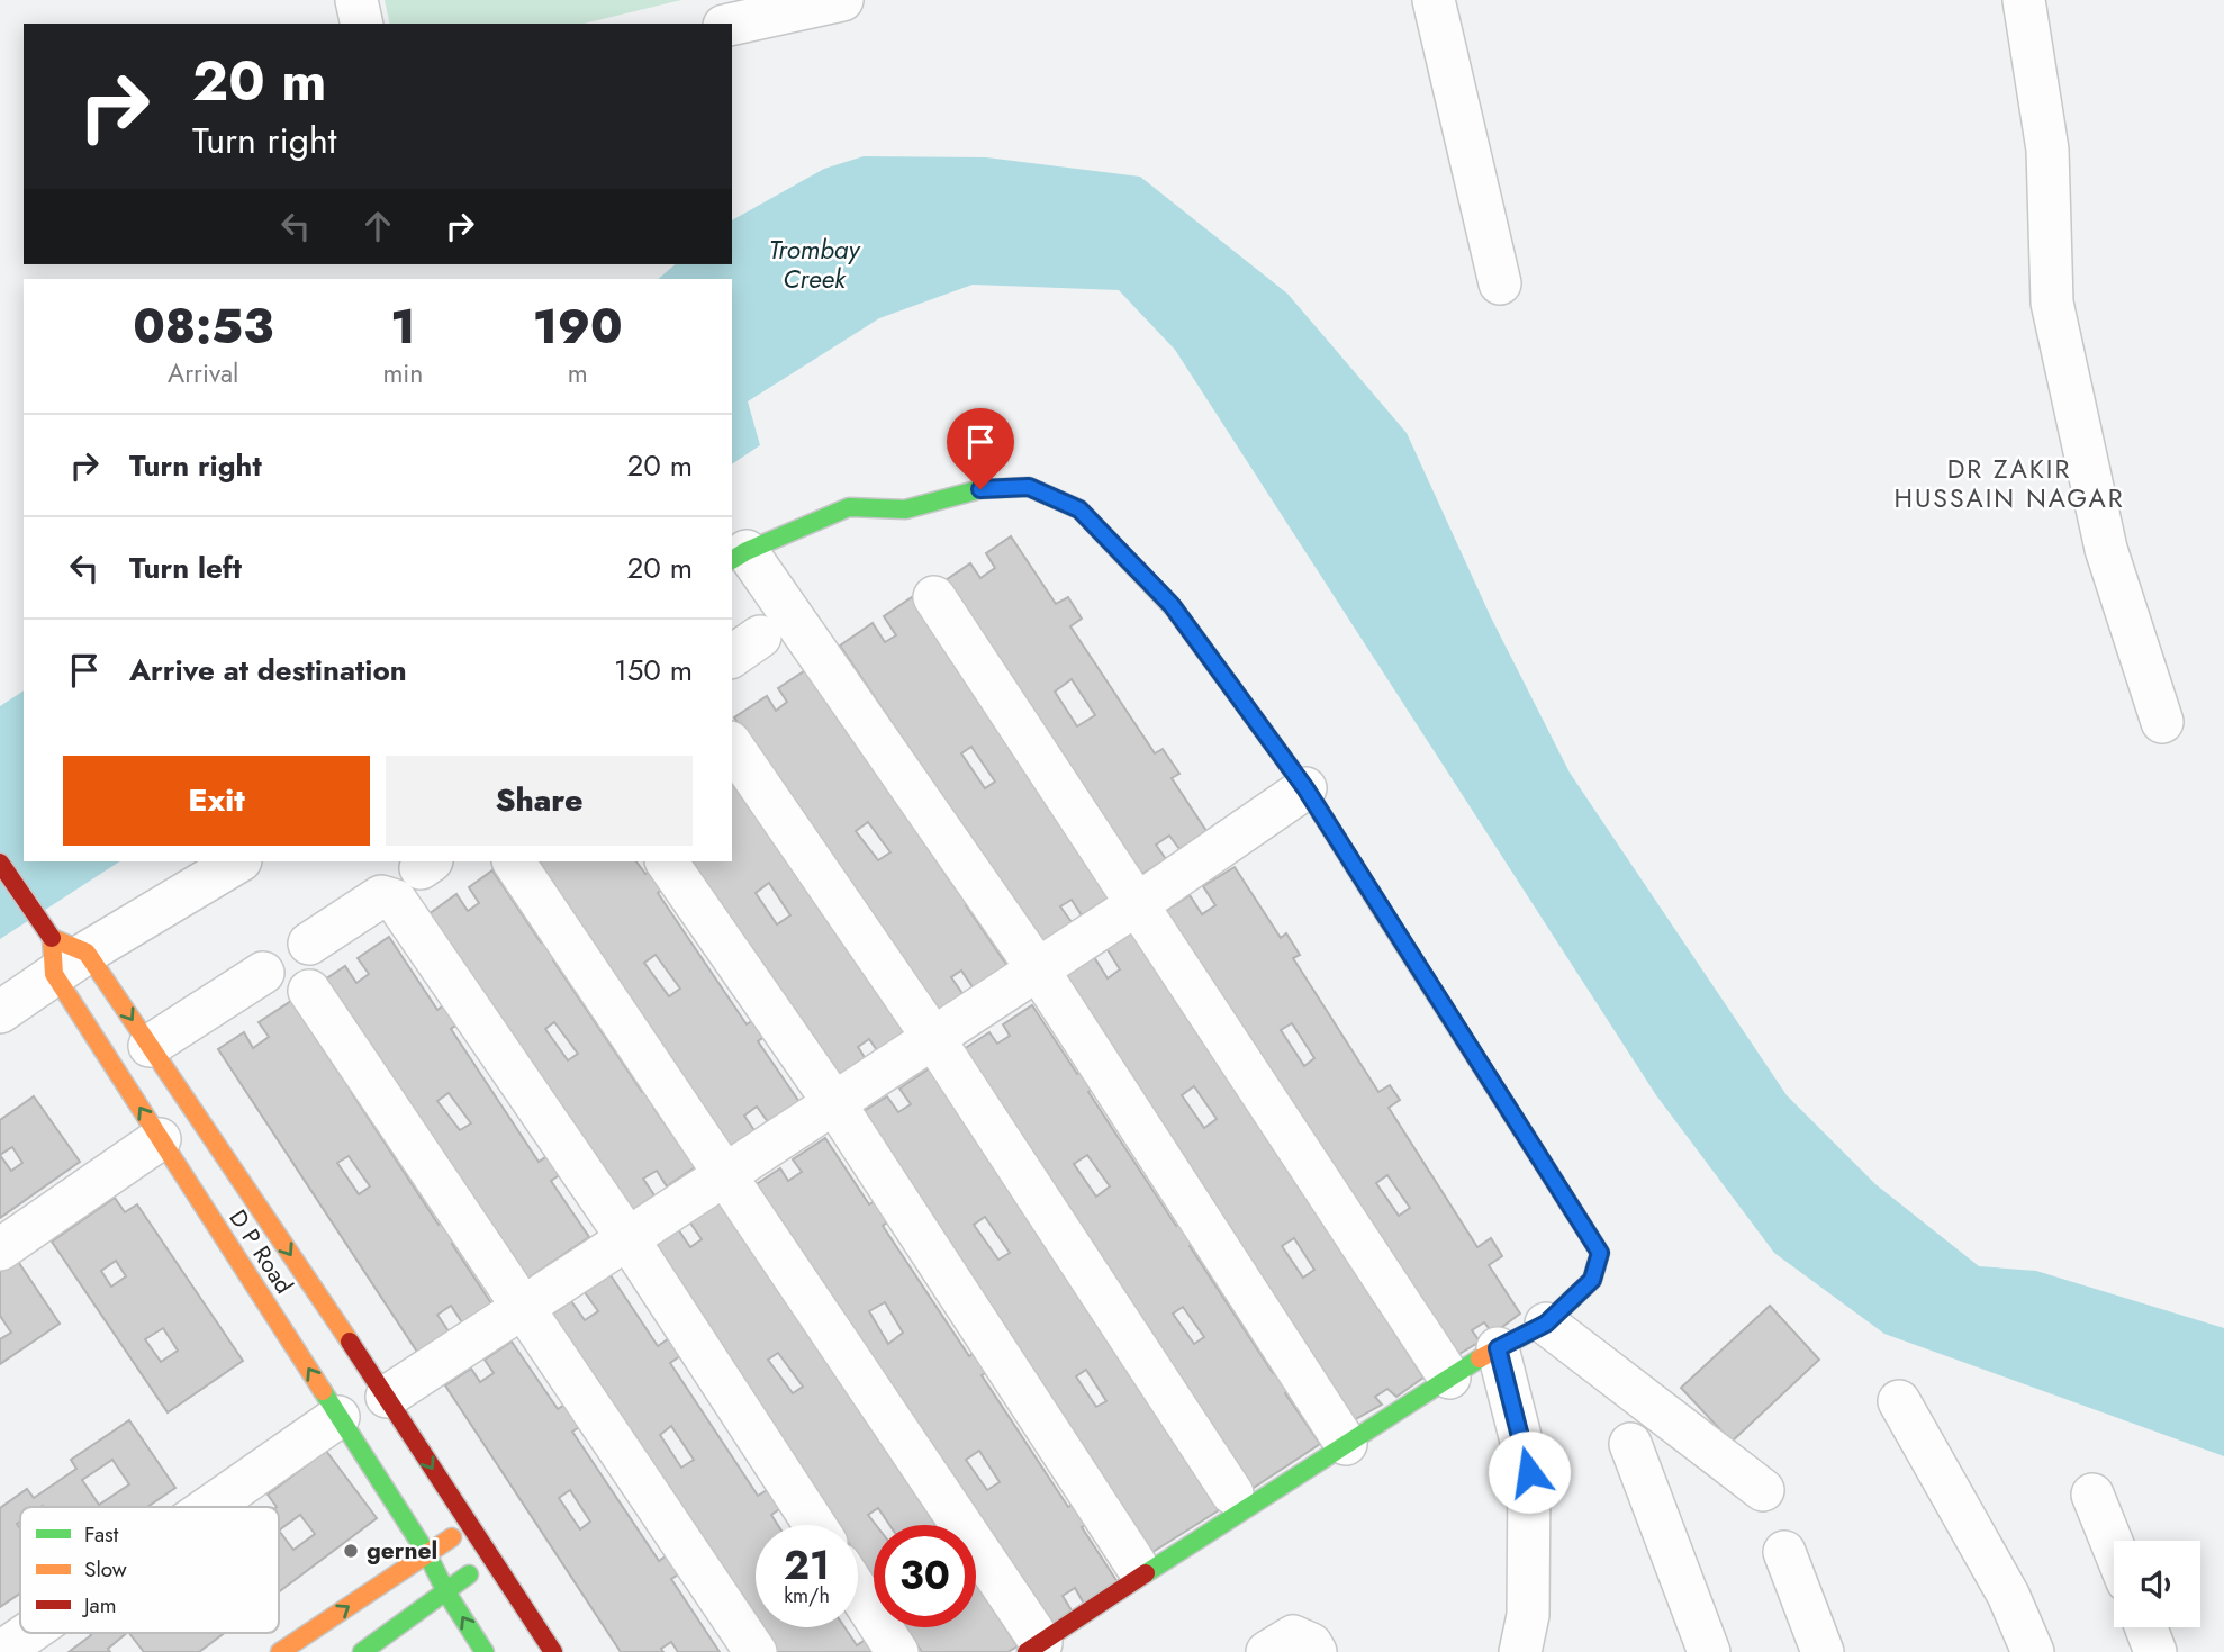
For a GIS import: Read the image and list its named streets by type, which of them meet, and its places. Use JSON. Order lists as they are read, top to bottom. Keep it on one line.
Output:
{"streets":{"street":["D P Road"]},"districts":["DR ZAKIR HUSSAIN NAGAR"],"water":["Trombay Creek"],"places":["gernel"],"legend":["Fast","Slow","Jam"],"page":{"turn":["20 m","Turn right"],"eta":["08:53","Arrival","1","min","190","m"],"list":[{"name":"Turn right","value":"20 m"},{"name":"Turn left","value":"20 m"},{"name":"Arrive at destination","value":"150 m"}],"buttons":["Exit","Share"],"speed":"21 km/h","limit":"30"}}
